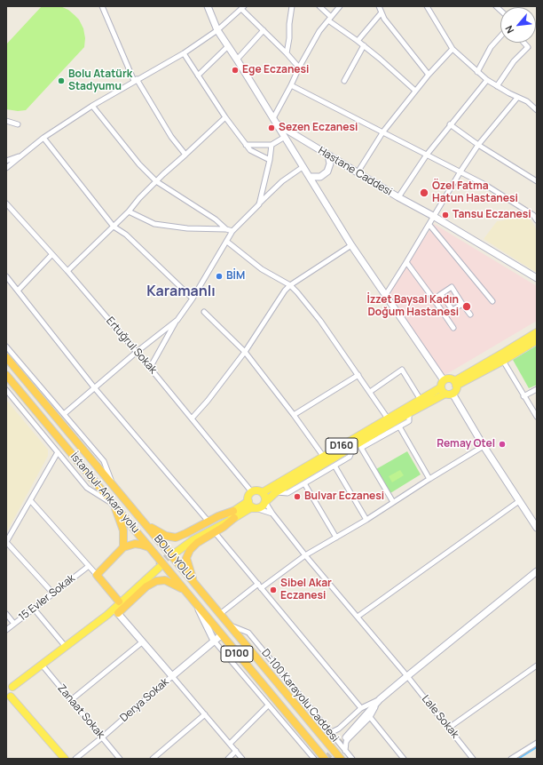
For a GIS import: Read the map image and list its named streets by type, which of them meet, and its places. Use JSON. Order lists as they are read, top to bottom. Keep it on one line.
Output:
{"streets":{"highway":["İstanbul-Ankara yolu","BOLU YOLU","D100"],"main road":["Hastane Caddesi","D160","Derya Sokak"],"street":["Ertuğrul Sokak","15 Evler Sokak","D-100 Karayolu Caddesi","Zanaat Sokak","Lale Sokak"]},"crossings":[["Ertuğrul Sokak","D160"],["Ertuğrul Sokak","Lale Sokak"],["D160","Lale Sokak"],["İstanbul-Ankara yolu","Derya Sokak"],["BOLU YOLU","D-100 Karayolu Caddesi"],["Derya Sokak","Zanaat Sokak"]],"districts":["Karamanlı"],"places":["Ege Eczanesi","Bolu Atatürk Stadyumu","Sezen Eczanesi","Özel Fatma Hatun Hastanesi","Tansu Eczanesi","BİM","İzzet Baysal Kadın Doğum Hastanesi","Remay Otel","Bulvar Eczanesi","Sibel Akar Eczanesi"],"north":"bottom left"}
